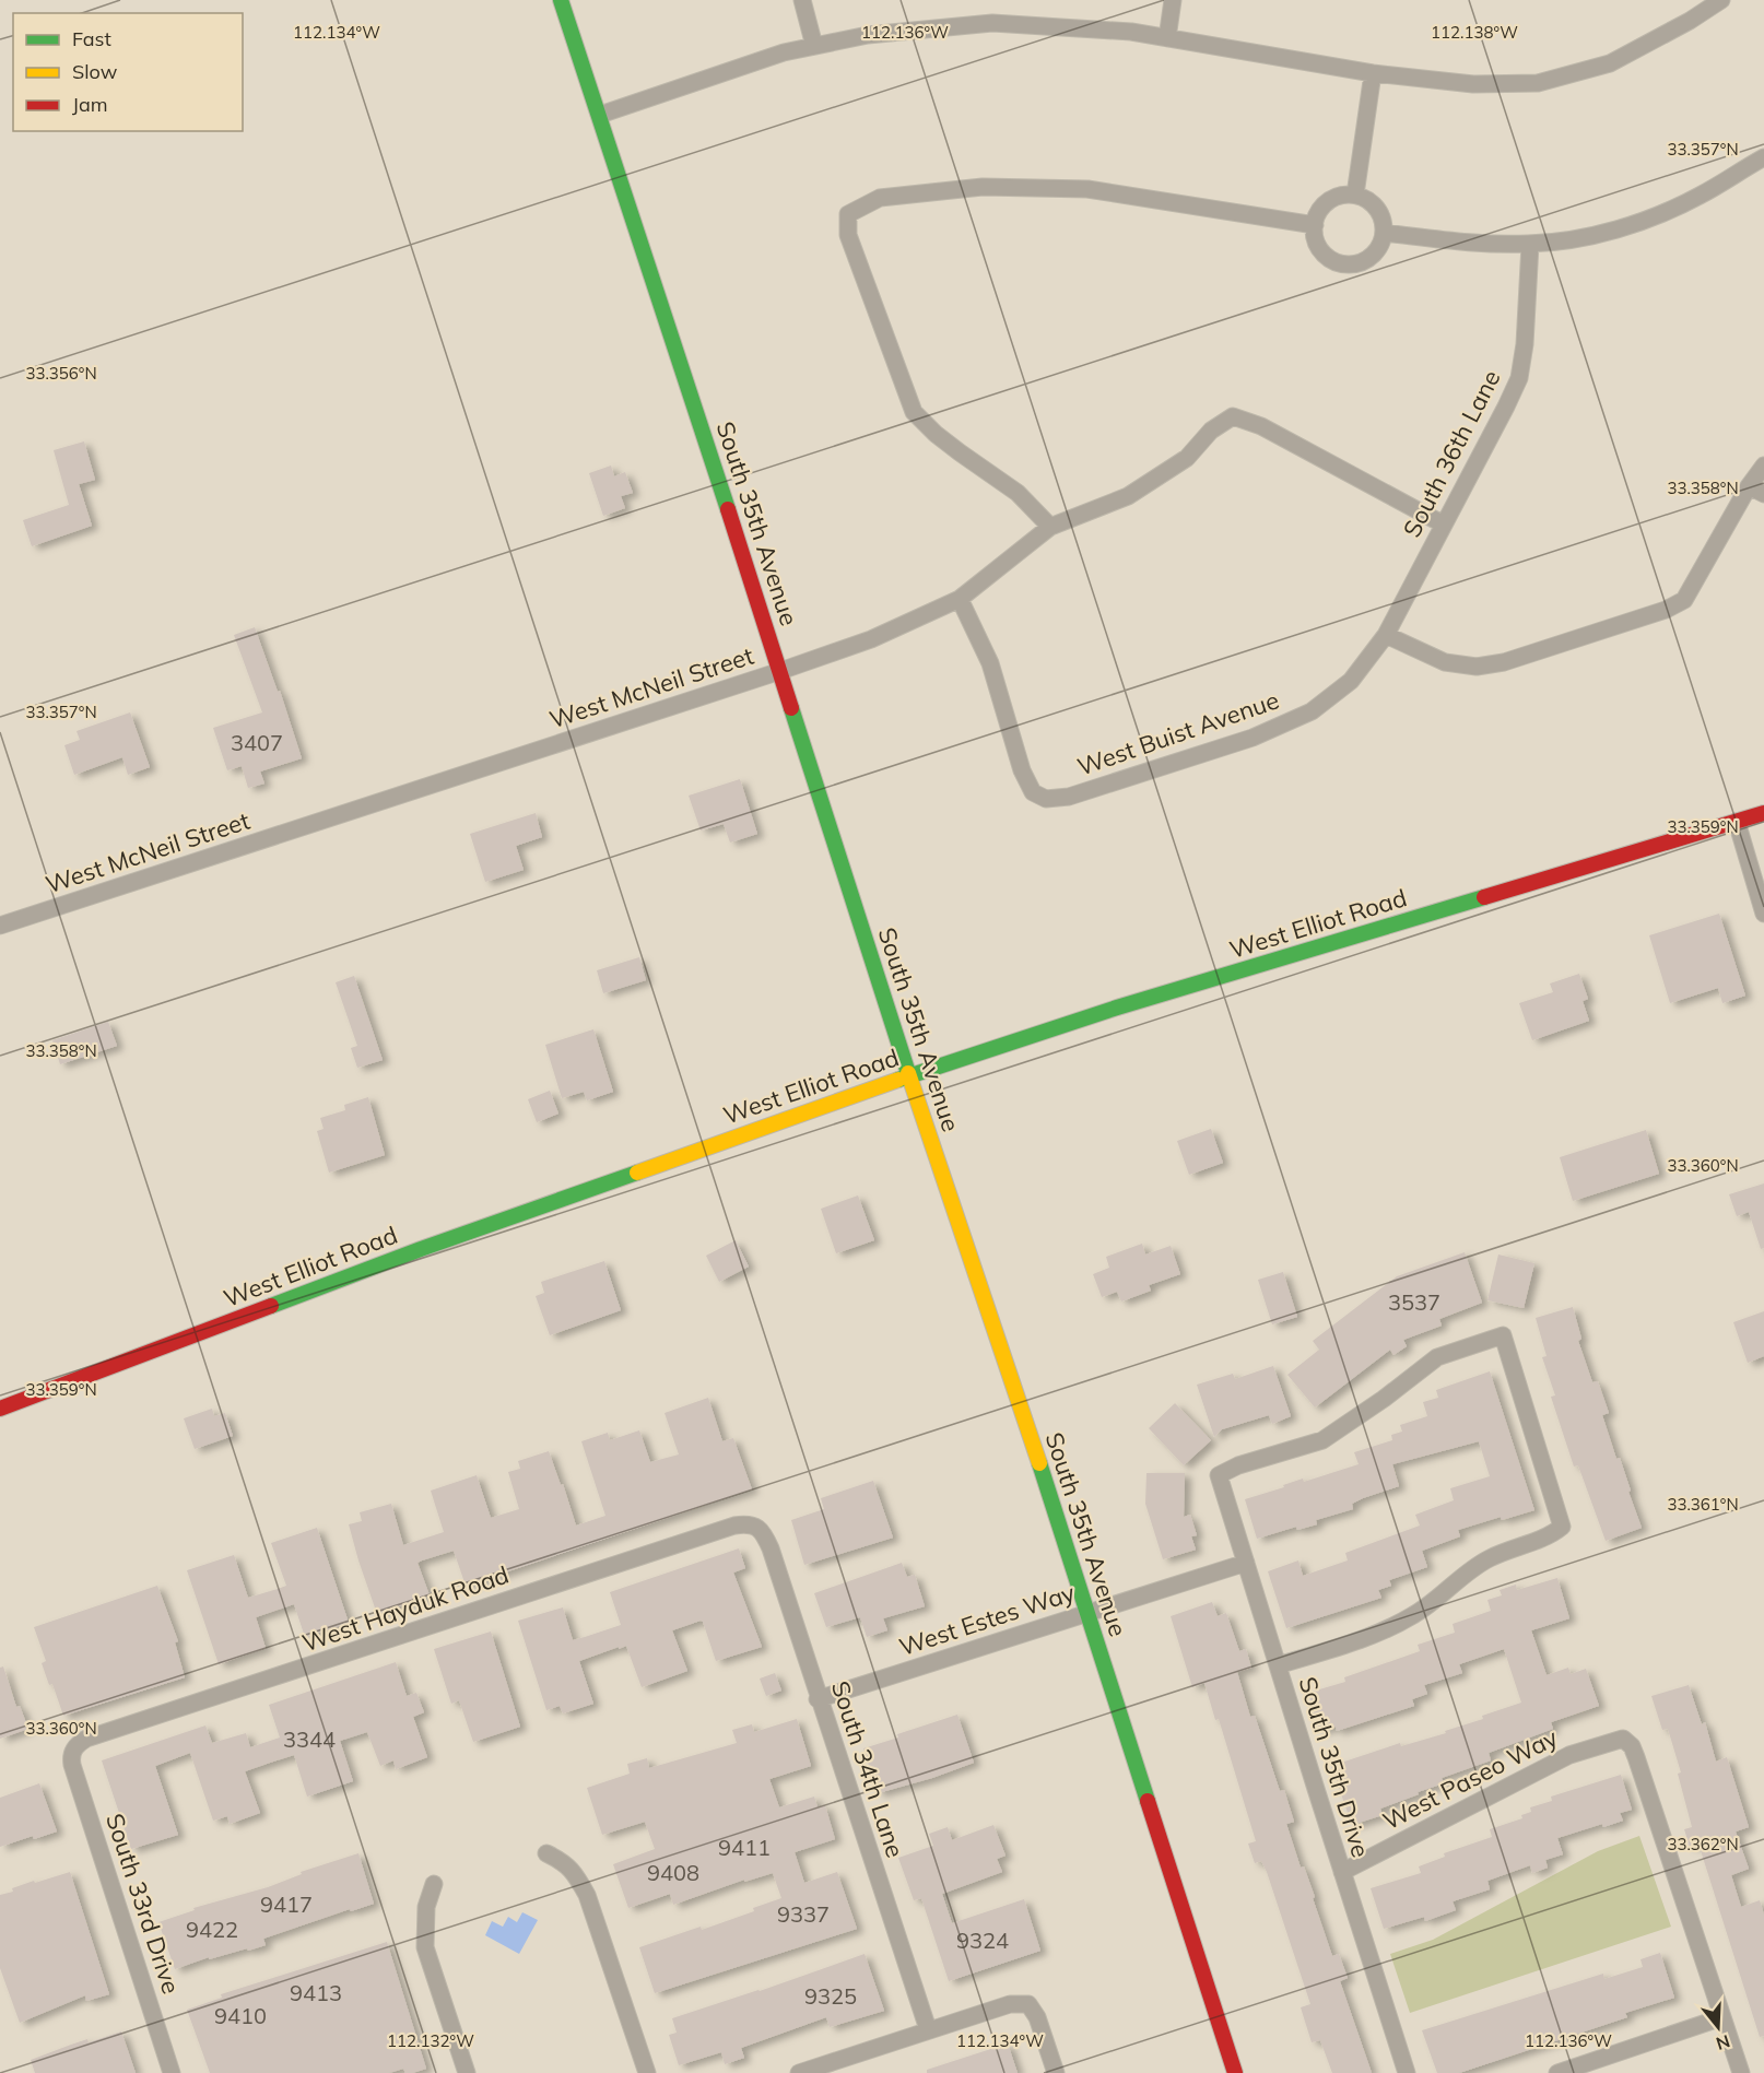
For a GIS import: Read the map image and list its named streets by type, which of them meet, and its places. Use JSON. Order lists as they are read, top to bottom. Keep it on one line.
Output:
{"streets":{"street":["South 36th Lane","South 35th Avenue","West McNeil Street","West Buist Avenue","West Elliot Road","West Hayduk Road","West Estes Way","South 35th Drive","South 34th Lane","West Paseo Way","South 33rd Drive"]},"crossings":[["South 36th Lane","West McNeil Street"],["South 36th Lane","West Buist Avenue"],["South 35th Avenue","West McNeil Street"],["South 35th Avenue","West Elliot Road"],["South 35th Avenue","West Estes Way"],["West McNeil Street","West Buist Avenue"],["West Hayduk Road","South 34th Lane"],["West Hayduk Road","South 33rd Drive"],["West Estes Way","South 35th Drive"],["West Estes Way","South 34th Lane"],["South 35th Drive","West Paseo Way"]],"house_numbers":["3407","3537","3344","9411","9408","9417","9337","9422","9324","9413","9325","9410"],"legend":["Fast","Slow","Jam"],"north":"bottom","coordinates":["112.134°W","112.136°W","112.138°W","33.357°N","33.356°N","33.358°N","33.359°N","33.360°N","33.361°N","33.362°N","112.132°W"]}
